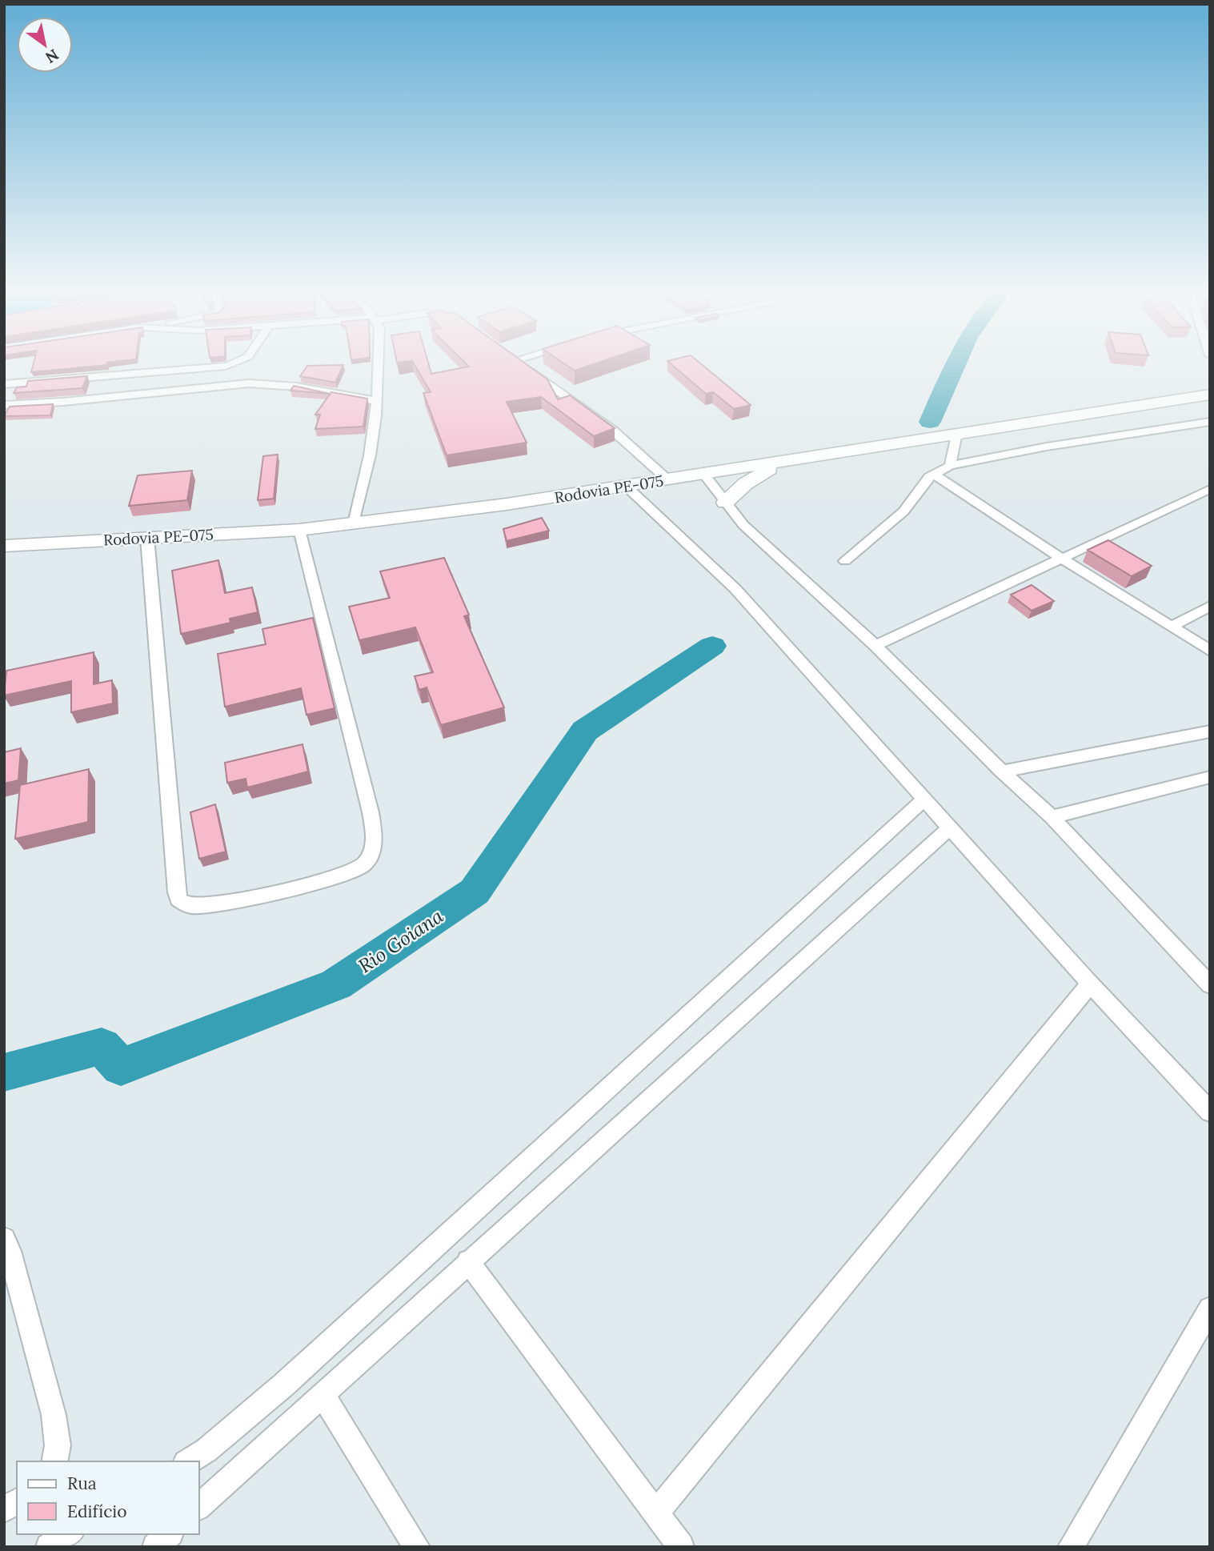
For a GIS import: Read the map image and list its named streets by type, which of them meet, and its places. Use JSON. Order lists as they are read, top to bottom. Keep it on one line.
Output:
{"streets":{"main road":["Rodovia PE-075"]},"water":["Rio Goiana"],"legend":["Rua","Edifício"],"north":"bottom right"}
